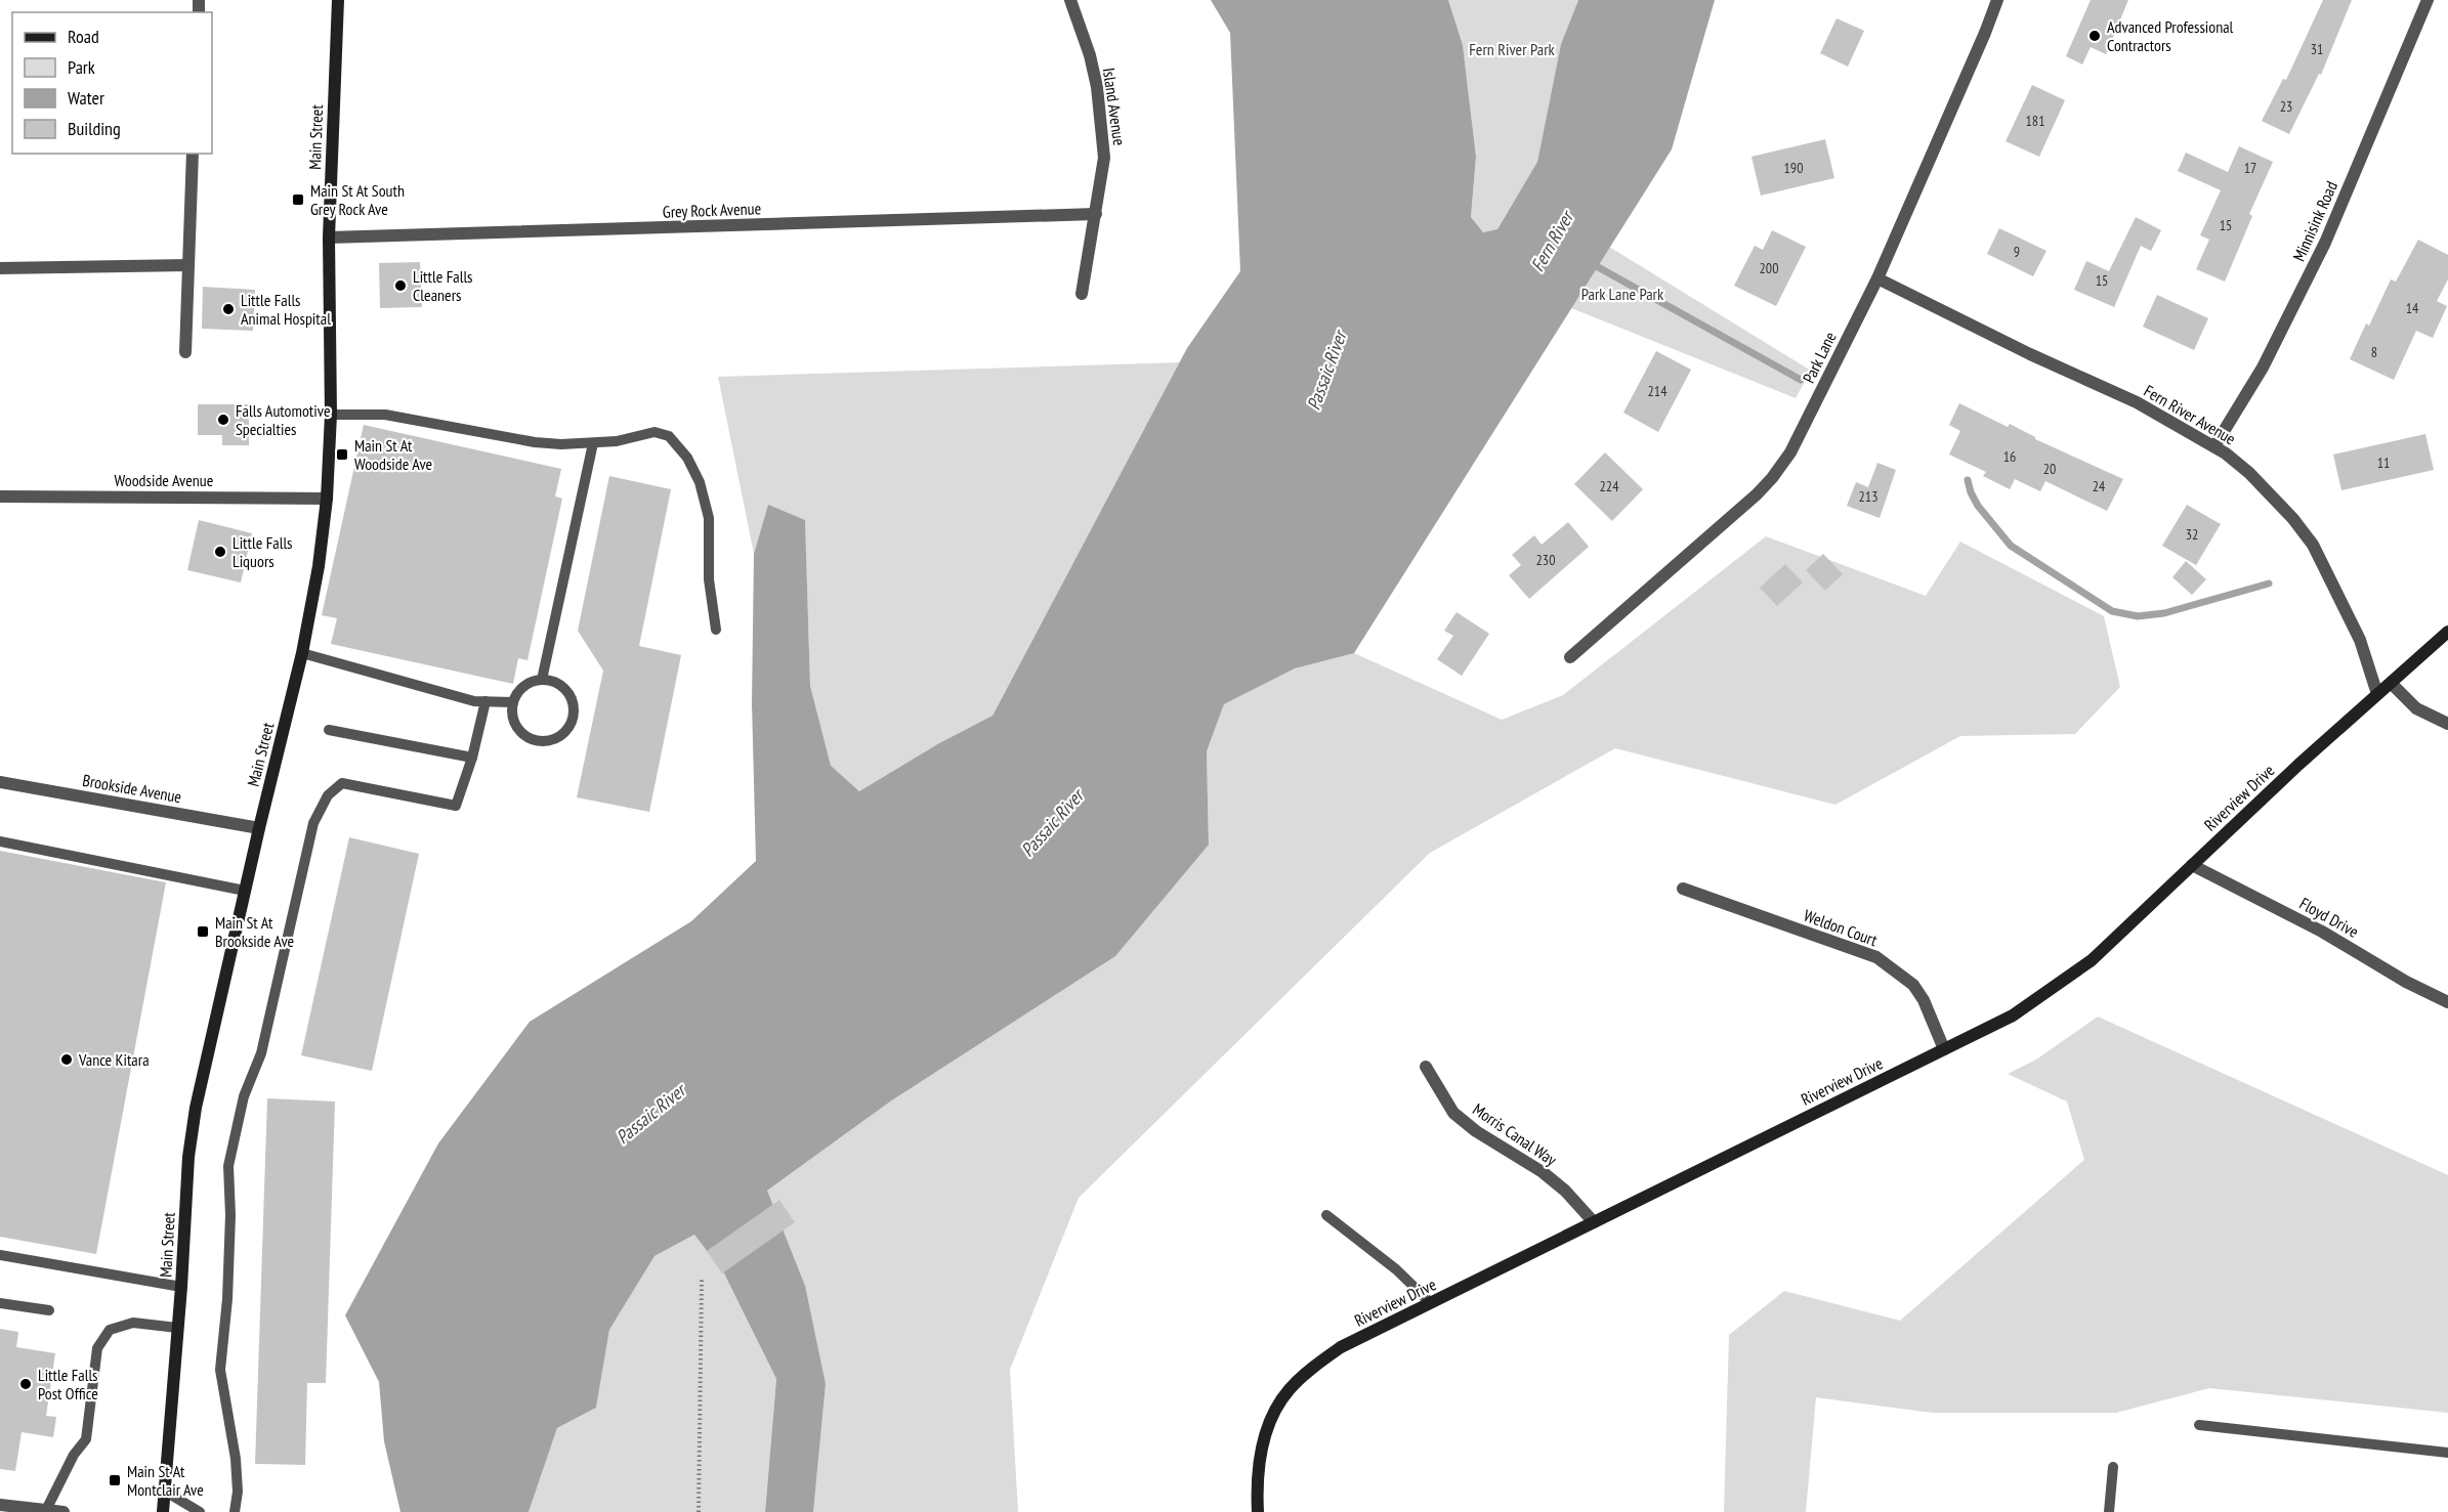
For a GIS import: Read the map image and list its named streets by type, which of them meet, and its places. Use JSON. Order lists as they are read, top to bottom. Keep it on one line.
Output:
{"streets":{"main road":["Main Street","Riverview Drive"],"street":["Island Avenue","Grey Rock Avenue","Minnisink Road","Park Lane","Fern River Avenue","Woodside Avenue","Brookside Avenue","Floyd Drive","Weldon Court","Morris Canal Way"]},"crossings":[["Island Avenue","Grey Rock Avenue"],["Main Street","Grey Rock Avenue"],["Main Street","Woodside Avenue"],["Main Street","Brookside Avenue"],["Minnisink Road","Fern River Avenue"],["Park Lane","Fern River Avenue"],["Fern River Avenue","Riverview Drive"],["Riverview Drive","Floyd Drive"],["Riverview Drive","Weldon Court"],["Riverview Drive","Morris Canal Way"]],"water":["Fern River","Passaic River"],"parks":["Fern River Park","Park Lane Park"],"places":{"other":["Advanced Professional Contractors","Little Falls Cleaners","Little Falls Animal Hospital","Falls Automotive Specialties","Little Falls Liquors","Vance Kitara","Little Falls Post Office"],"transit":["Main St At South Grey Rock Ave","Main St At Woodside Ave","Main St At Brookside Ave","Main St At Montclair Ave"]},"house_numbers":["31","23","181","190","17","15","9","200","15","14","8","214","16","11","20","224","24","213","32","230"],"legend":["Road","Park","Water","Building"]}
